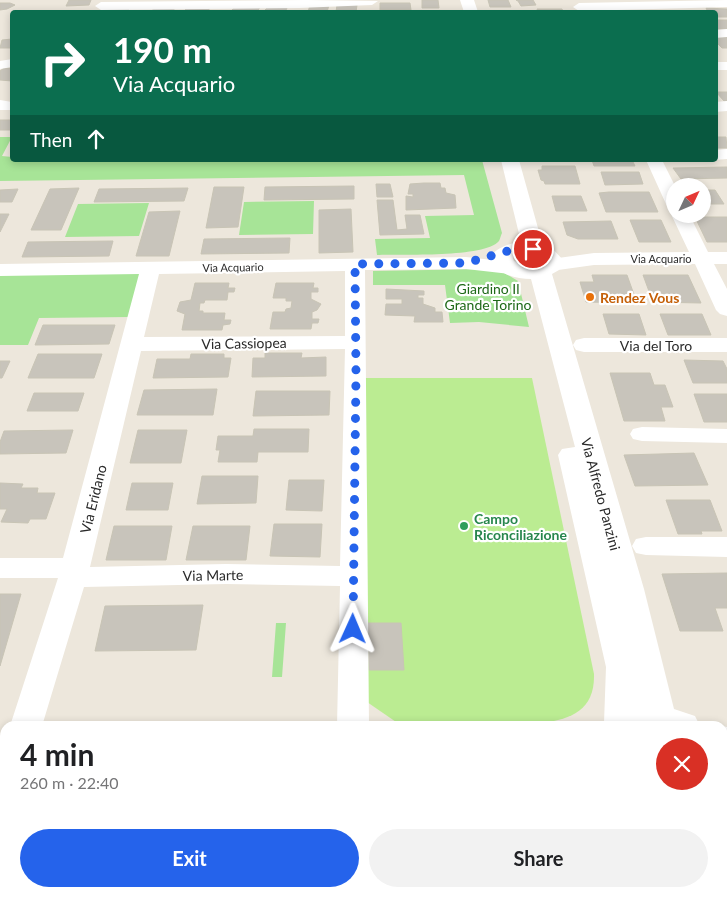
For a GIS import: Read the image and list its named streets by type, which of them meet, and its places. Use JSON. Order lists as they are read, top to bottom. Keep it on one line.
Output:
{"streets":{"main road":["Via Alfredo Panzini"],"street":["Via Acquario","Via Cassiopea","Via del Toro","Via Eridano","Via Marte"]},"crossings":[["Via Acquario","Via Alfredo Panzini"],["Via Acquario","Via Eridano"],["Via Cassiopea","Via Eridano"],["Via Eridano","Via Marte"]],"parks":["Giardino Il Grande Torino"],"places":["Rendez Vous","Campo Riconciliazione"],"north":"top right","page":{"turn":["190 m","Via Acquario"],"then":"Then","heading":["4 min","260 m · 22:40"],"buttons":["Exit","Share"]}}
